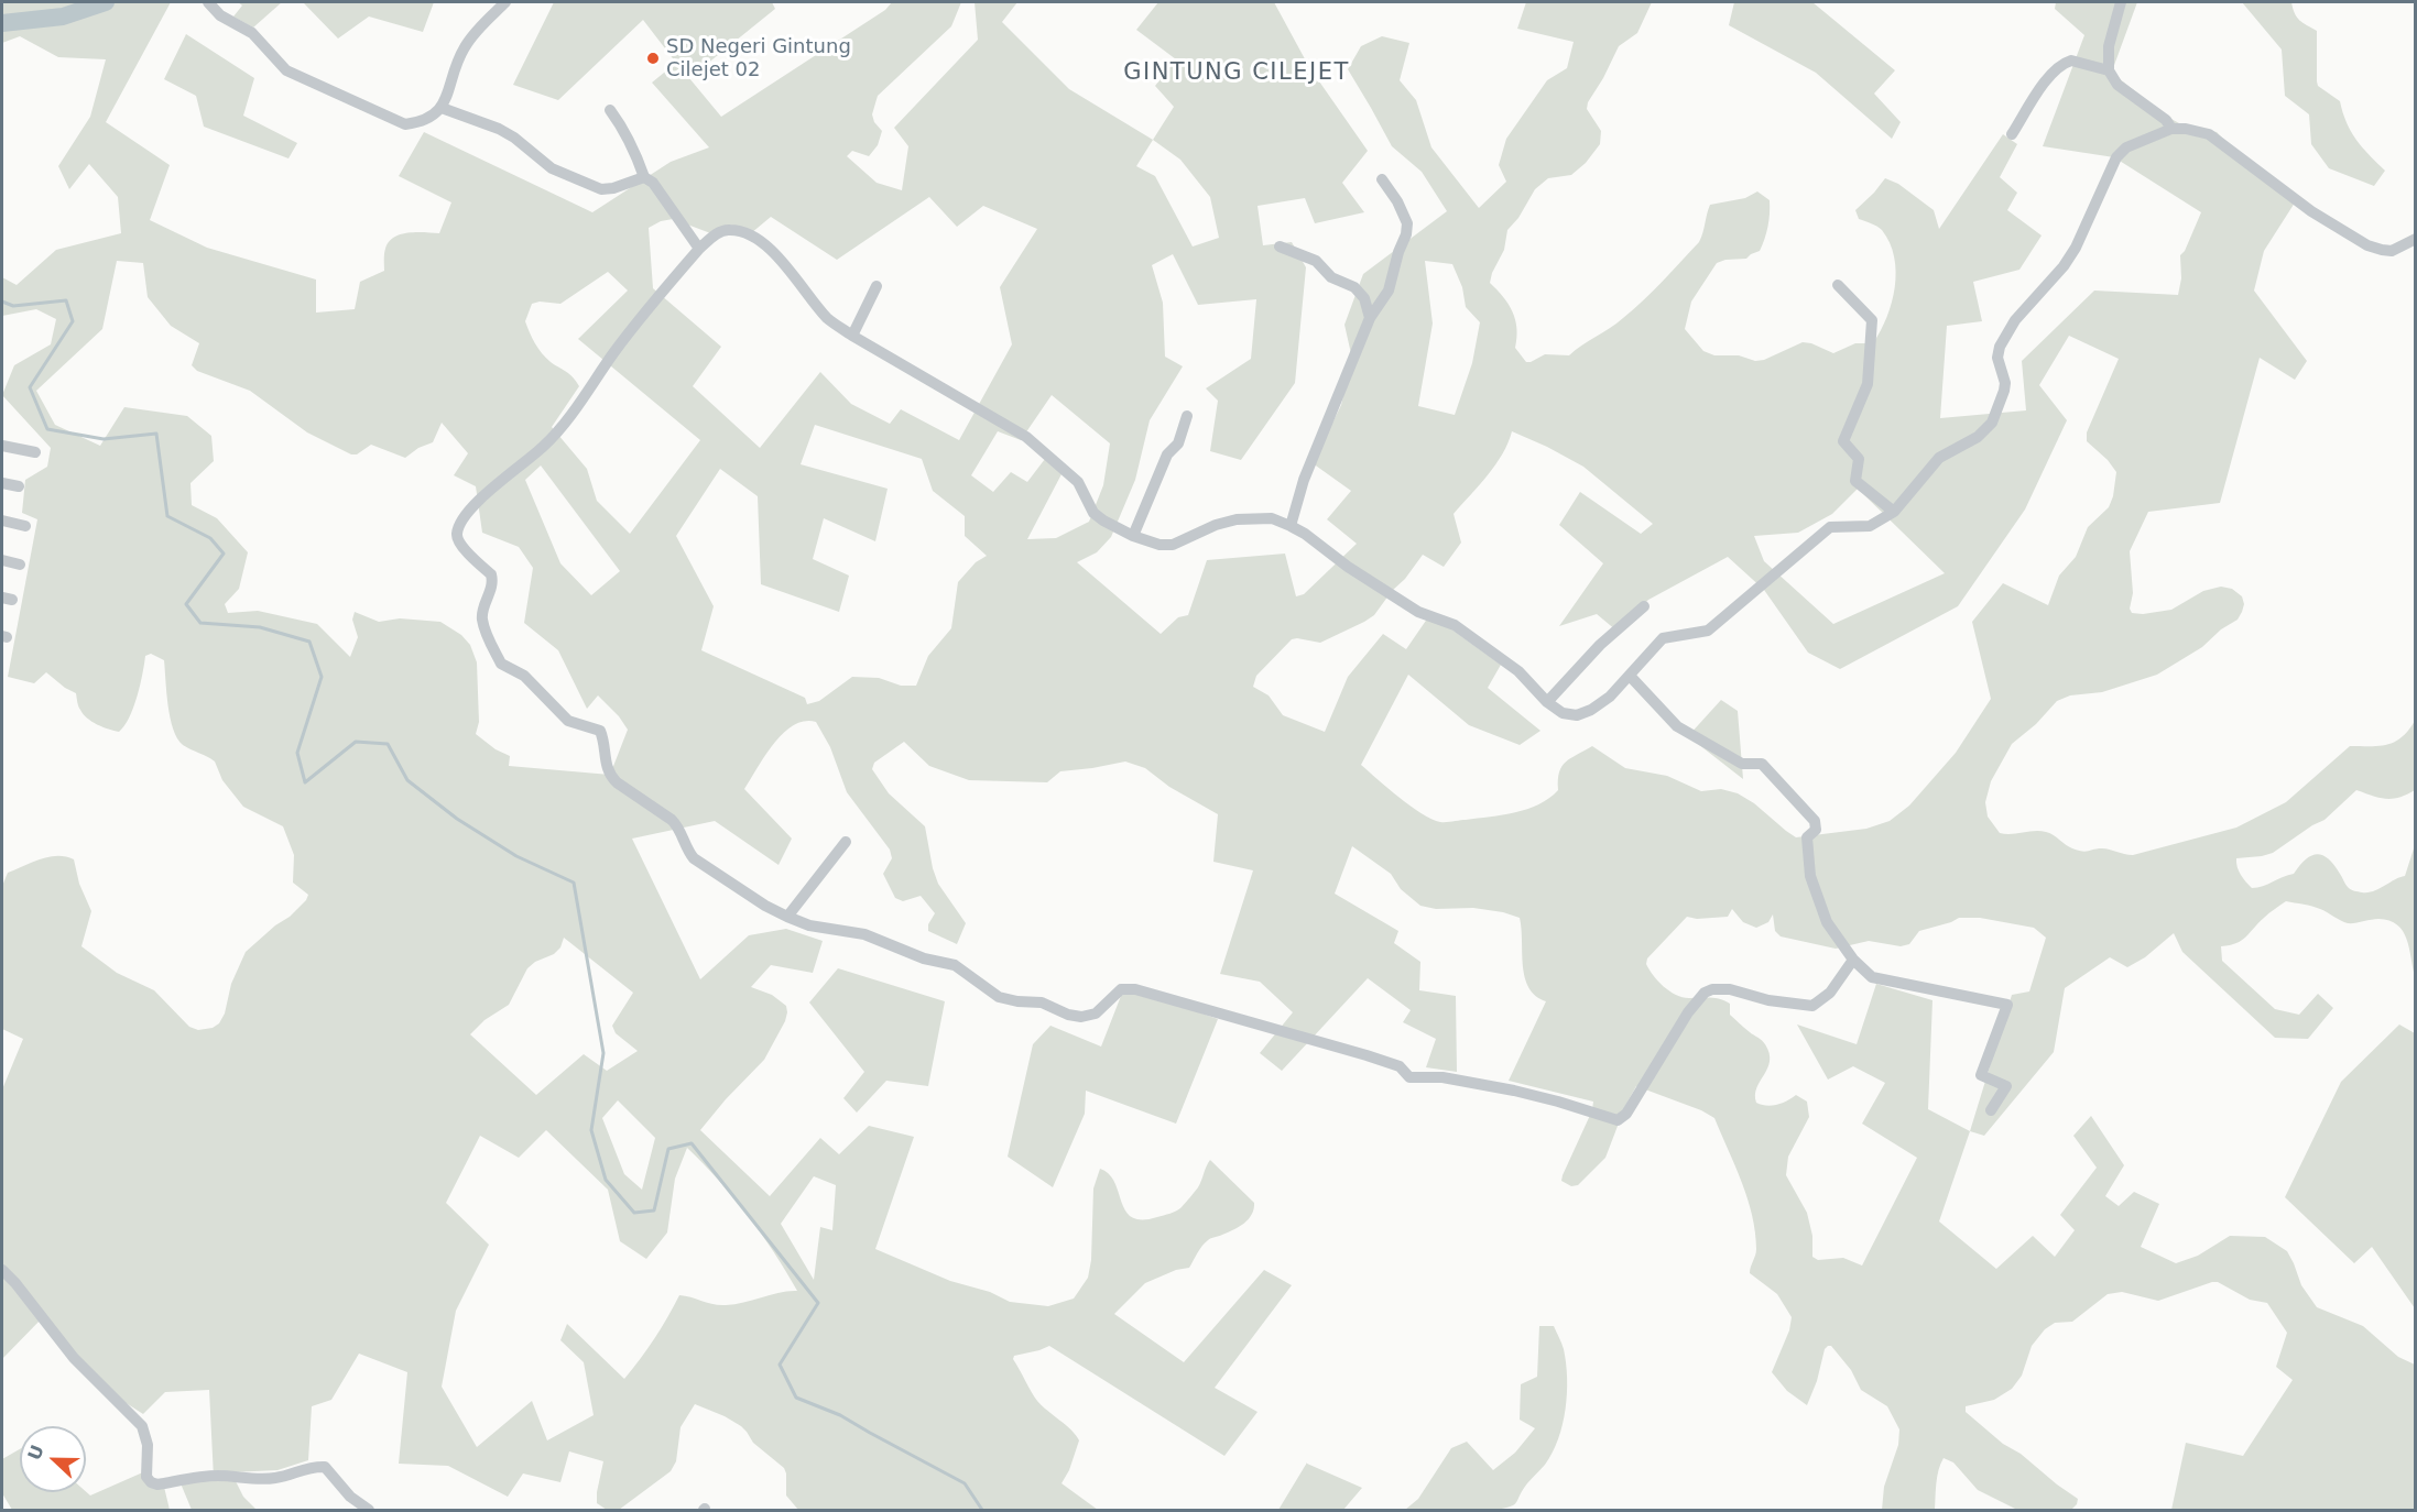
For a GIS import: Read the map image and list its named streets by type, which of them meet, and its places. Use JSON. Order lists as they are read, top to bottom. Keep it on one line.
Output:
{"districts":["GINTUNG CILEJET"],"places":["SD Negeri Gintung Cilejet 02"],"north":"left"}
